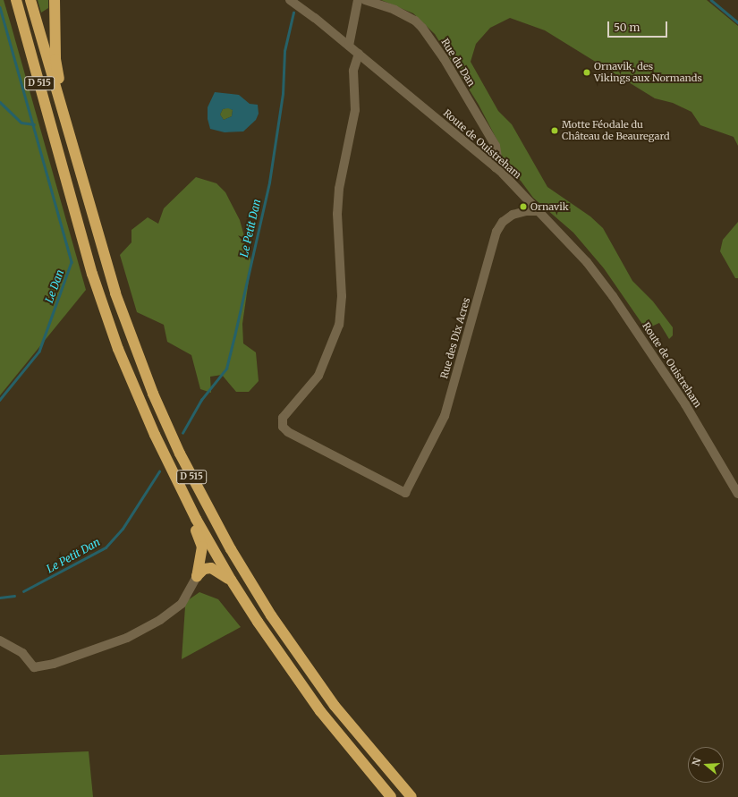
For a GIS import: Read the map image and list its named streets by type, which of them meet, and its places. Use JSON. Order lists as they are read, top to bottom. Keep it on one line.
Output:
{"streets":{"highway":["D 515"],"street":["Rue du Dan","Route de Ouistreham","Rue des Dix Acres"]},"crossings":[["Rue du Dan","Route de Ouistreham"],["Route de Ouistreham","Rue des Dix Acres"]],"water":["Le Petit Dan","Le Dan"],"places":["Ornavik, des Vikings aux Normands","Motte Féodale du Château de Beauregard","Ornavik"],"scale_bar":"50 m","north":"left"}
